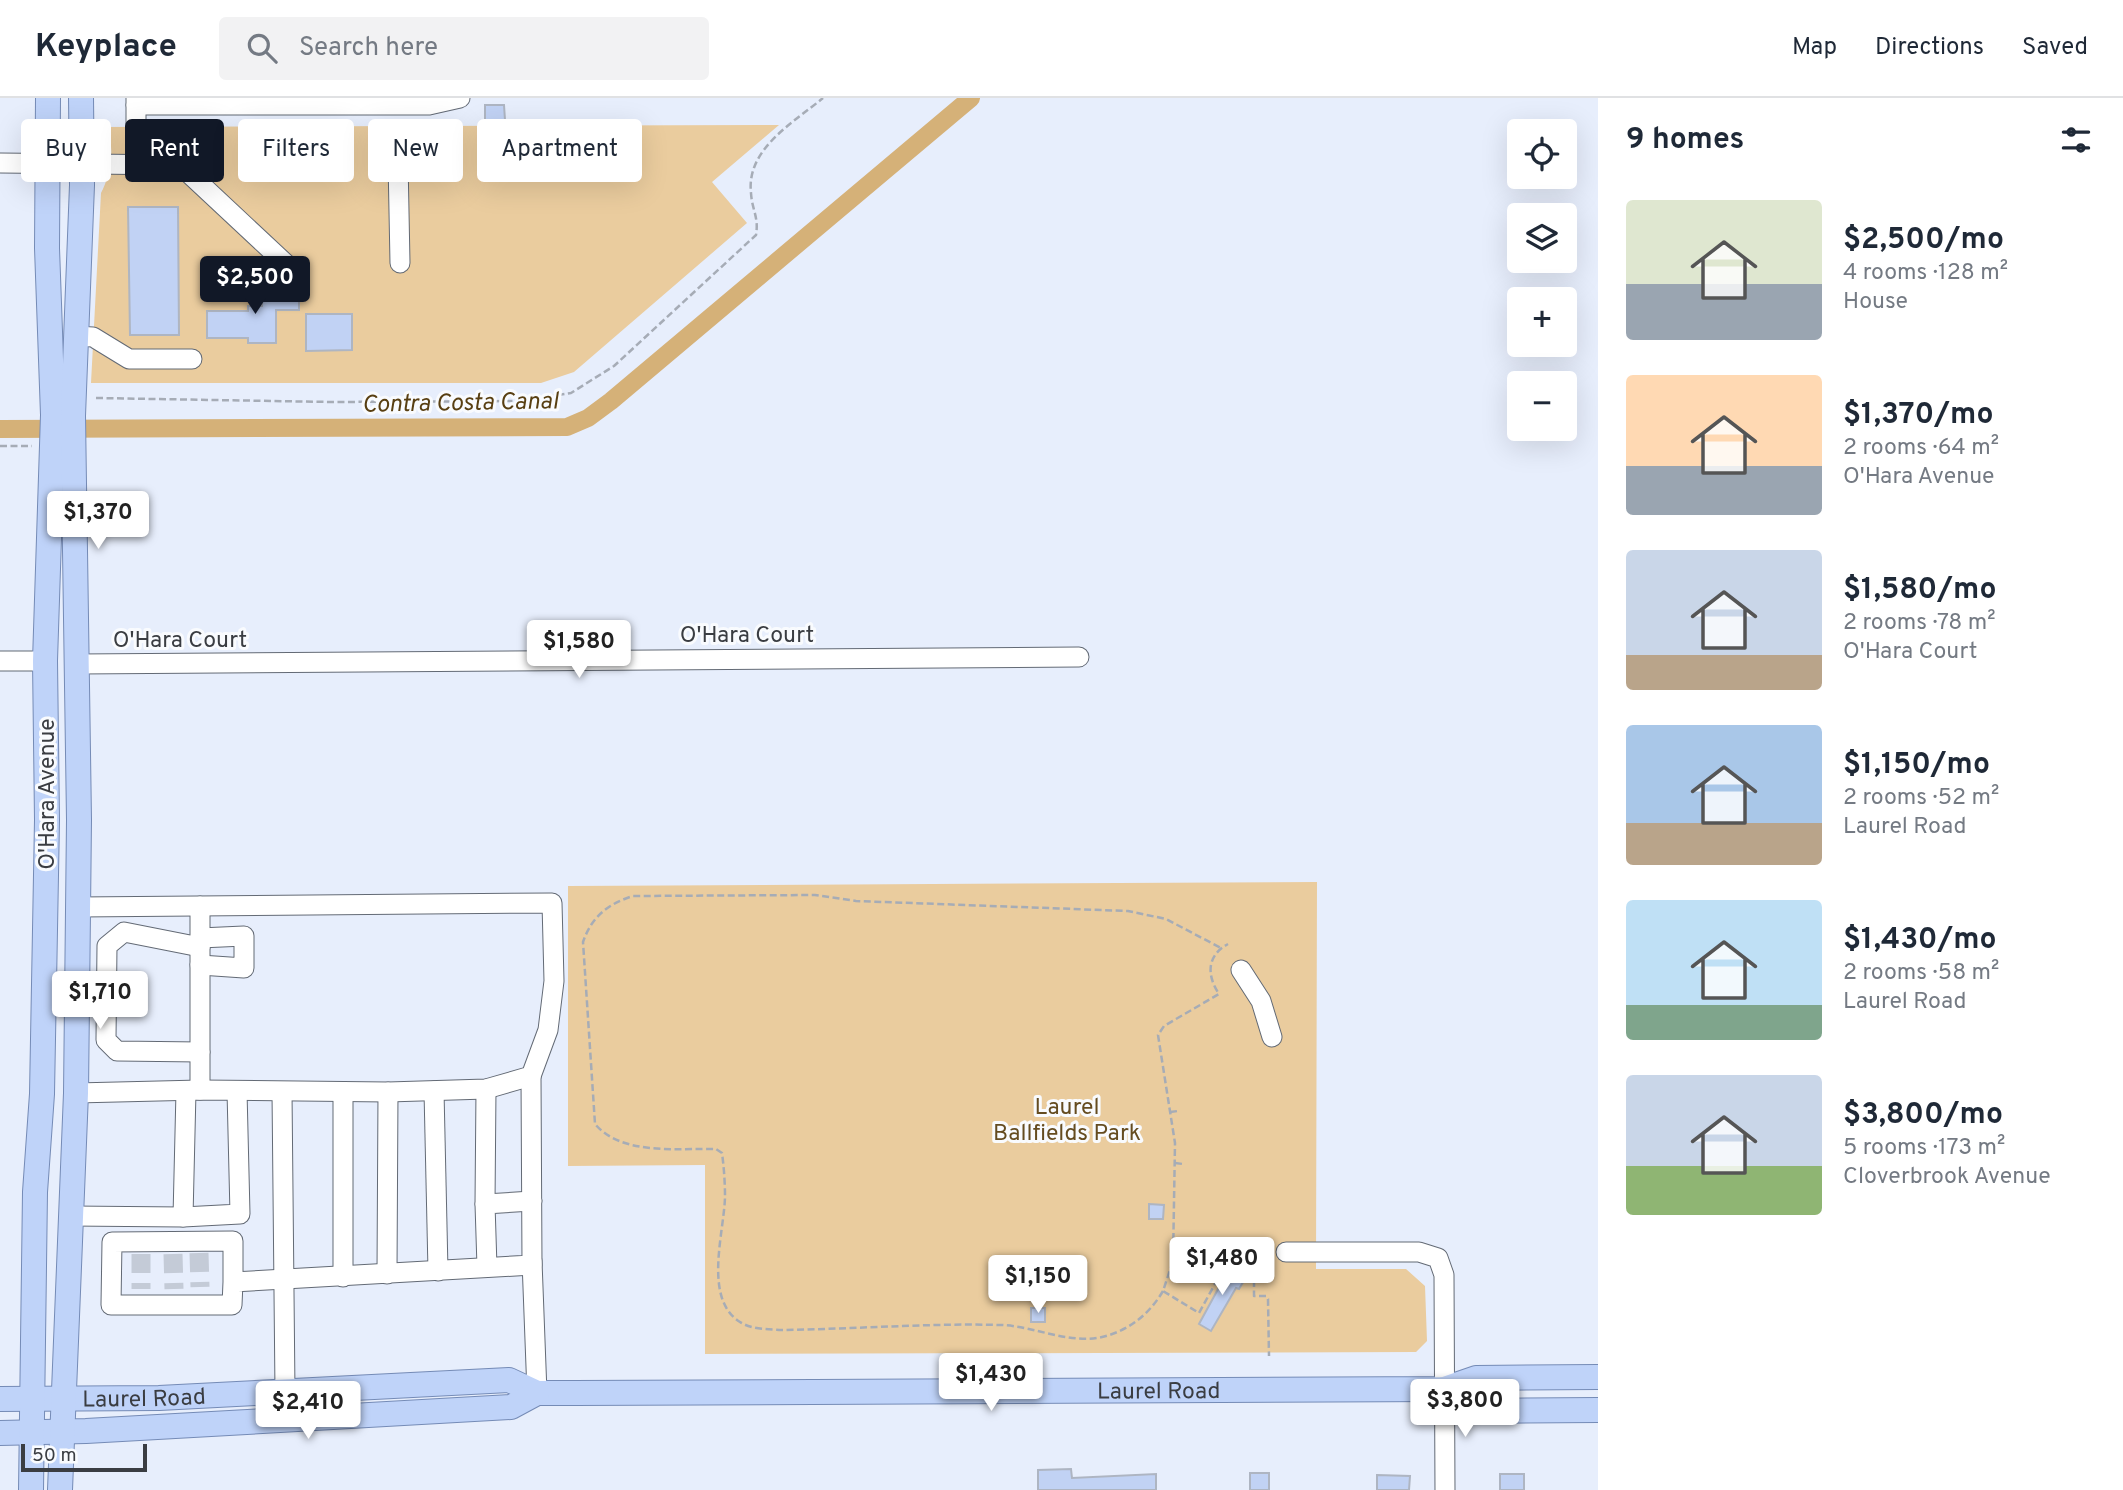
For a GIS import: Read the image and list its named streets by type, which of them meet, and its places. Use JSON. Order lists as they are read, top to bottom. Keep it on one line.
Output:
{"streets":{"main road":["O'Hara Avenue","Laurel Road"],"street":["O'Hara Court"]},"crossings":[["O'Hara Court","O'Hara Avenue"],["O'Hara Avenue","Laurel Road"]],"water":["Contra Costa Canal"],"parks":["Laurel Ballfields Park"],"scale_bar":"50 m","page":{"header":"Keyplace","search":"Search here","nav":["Map","Directions","Saved"],"heading":"9 homes","map_buttons":["+","−"],"chip":["Buy","Rent","Filters","New","Apartment"],"list":[{"name":"$2,500/mo","note":"4 rooms · 128 m² · House"},{"name":"$1,370/mo","note":"2 rooms · 64 m² · O'Hara Avenue"},{"name":"$1,580/mo","note":"2 rooms · 78 m² · O'Hara Court"},{"name":"$1,150/mo","note":"2 rooms · 52 m² · Laurel Road"},{"name":"$1,430/mo","note":"2 rooms · 58 m² · Laurel Road"},{"name":"$3,800/mo","note":"5 rooms · 173 m² · Cloverbrook Avenue"}],"price":["$2,500","$1,370","$1,580","$1,710","$1,480","$1,150","$1,430","$3,800","$2,410"],"scale":"50 m"}}
